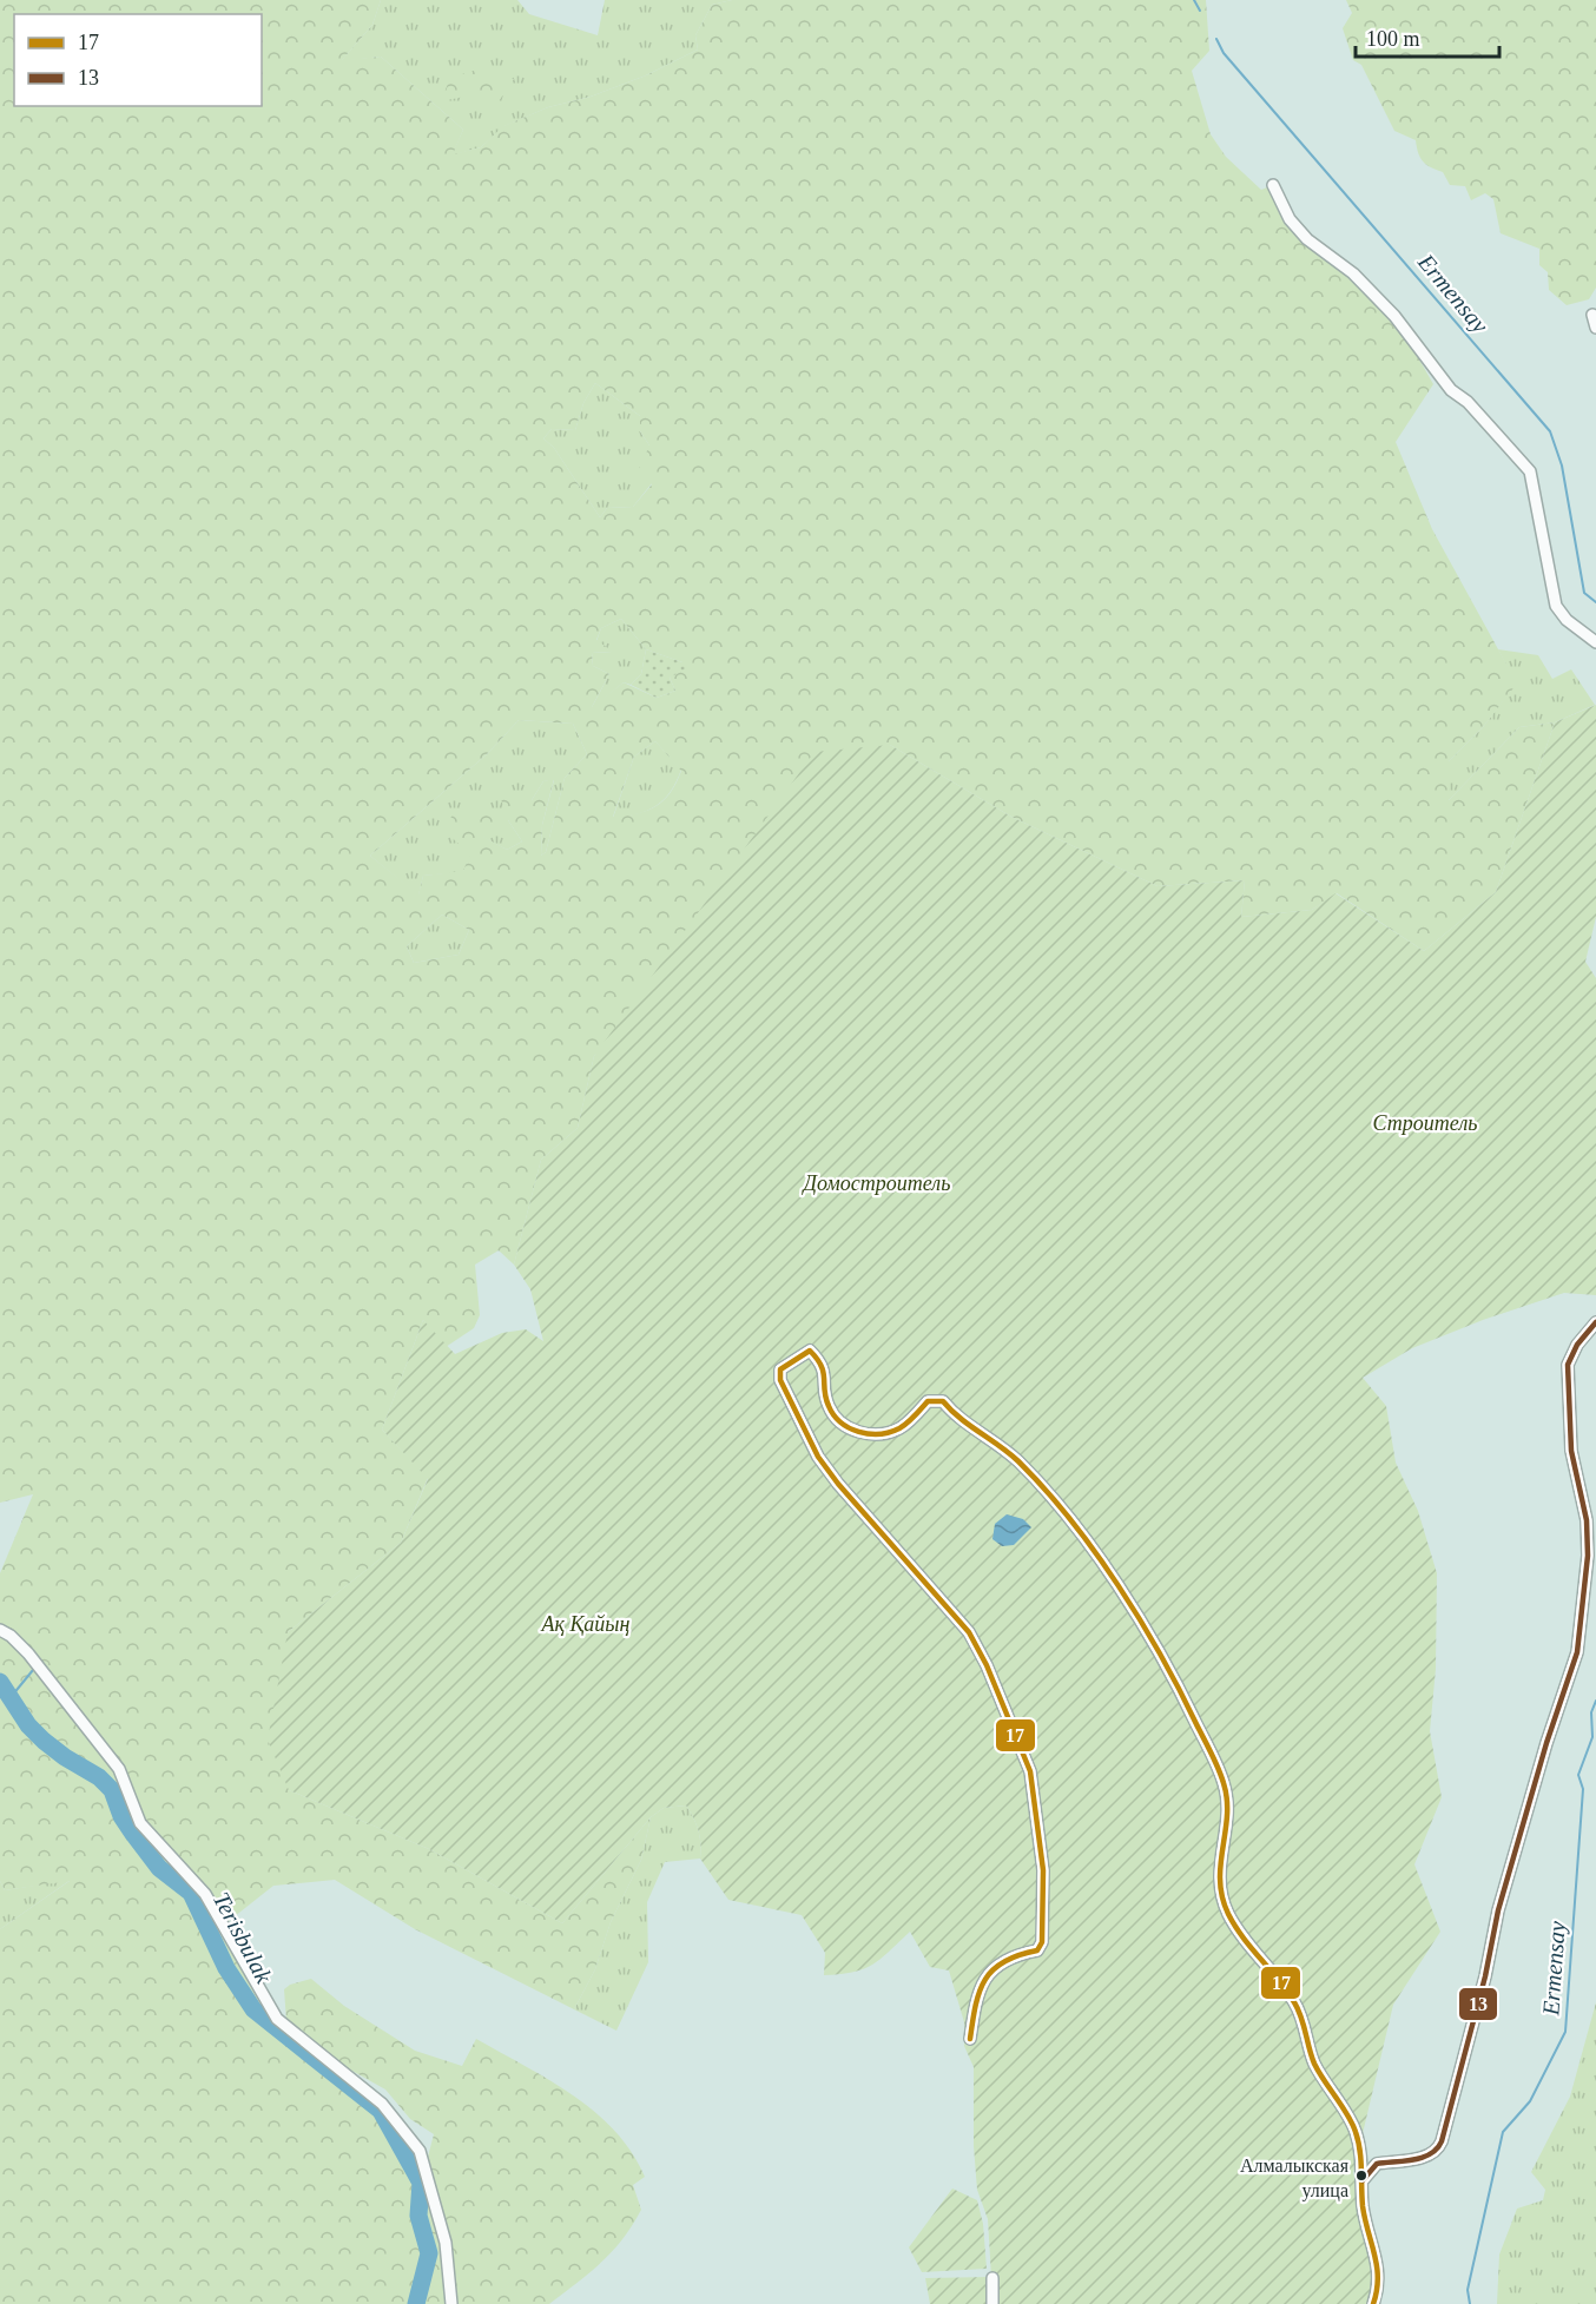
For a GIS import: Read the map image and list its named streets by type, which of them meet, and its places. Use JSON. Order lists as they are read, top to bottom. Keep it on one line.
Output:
{"water":["Ermensay","Terisbulak"],"parks":["Строитель","Домостроитель","Ақ Қайың"],"places":["Алмалыкская улица"],"lines":["transit line 13","transit line 17"],"legend":["17","13"],"scale_bar":"100 m"}
